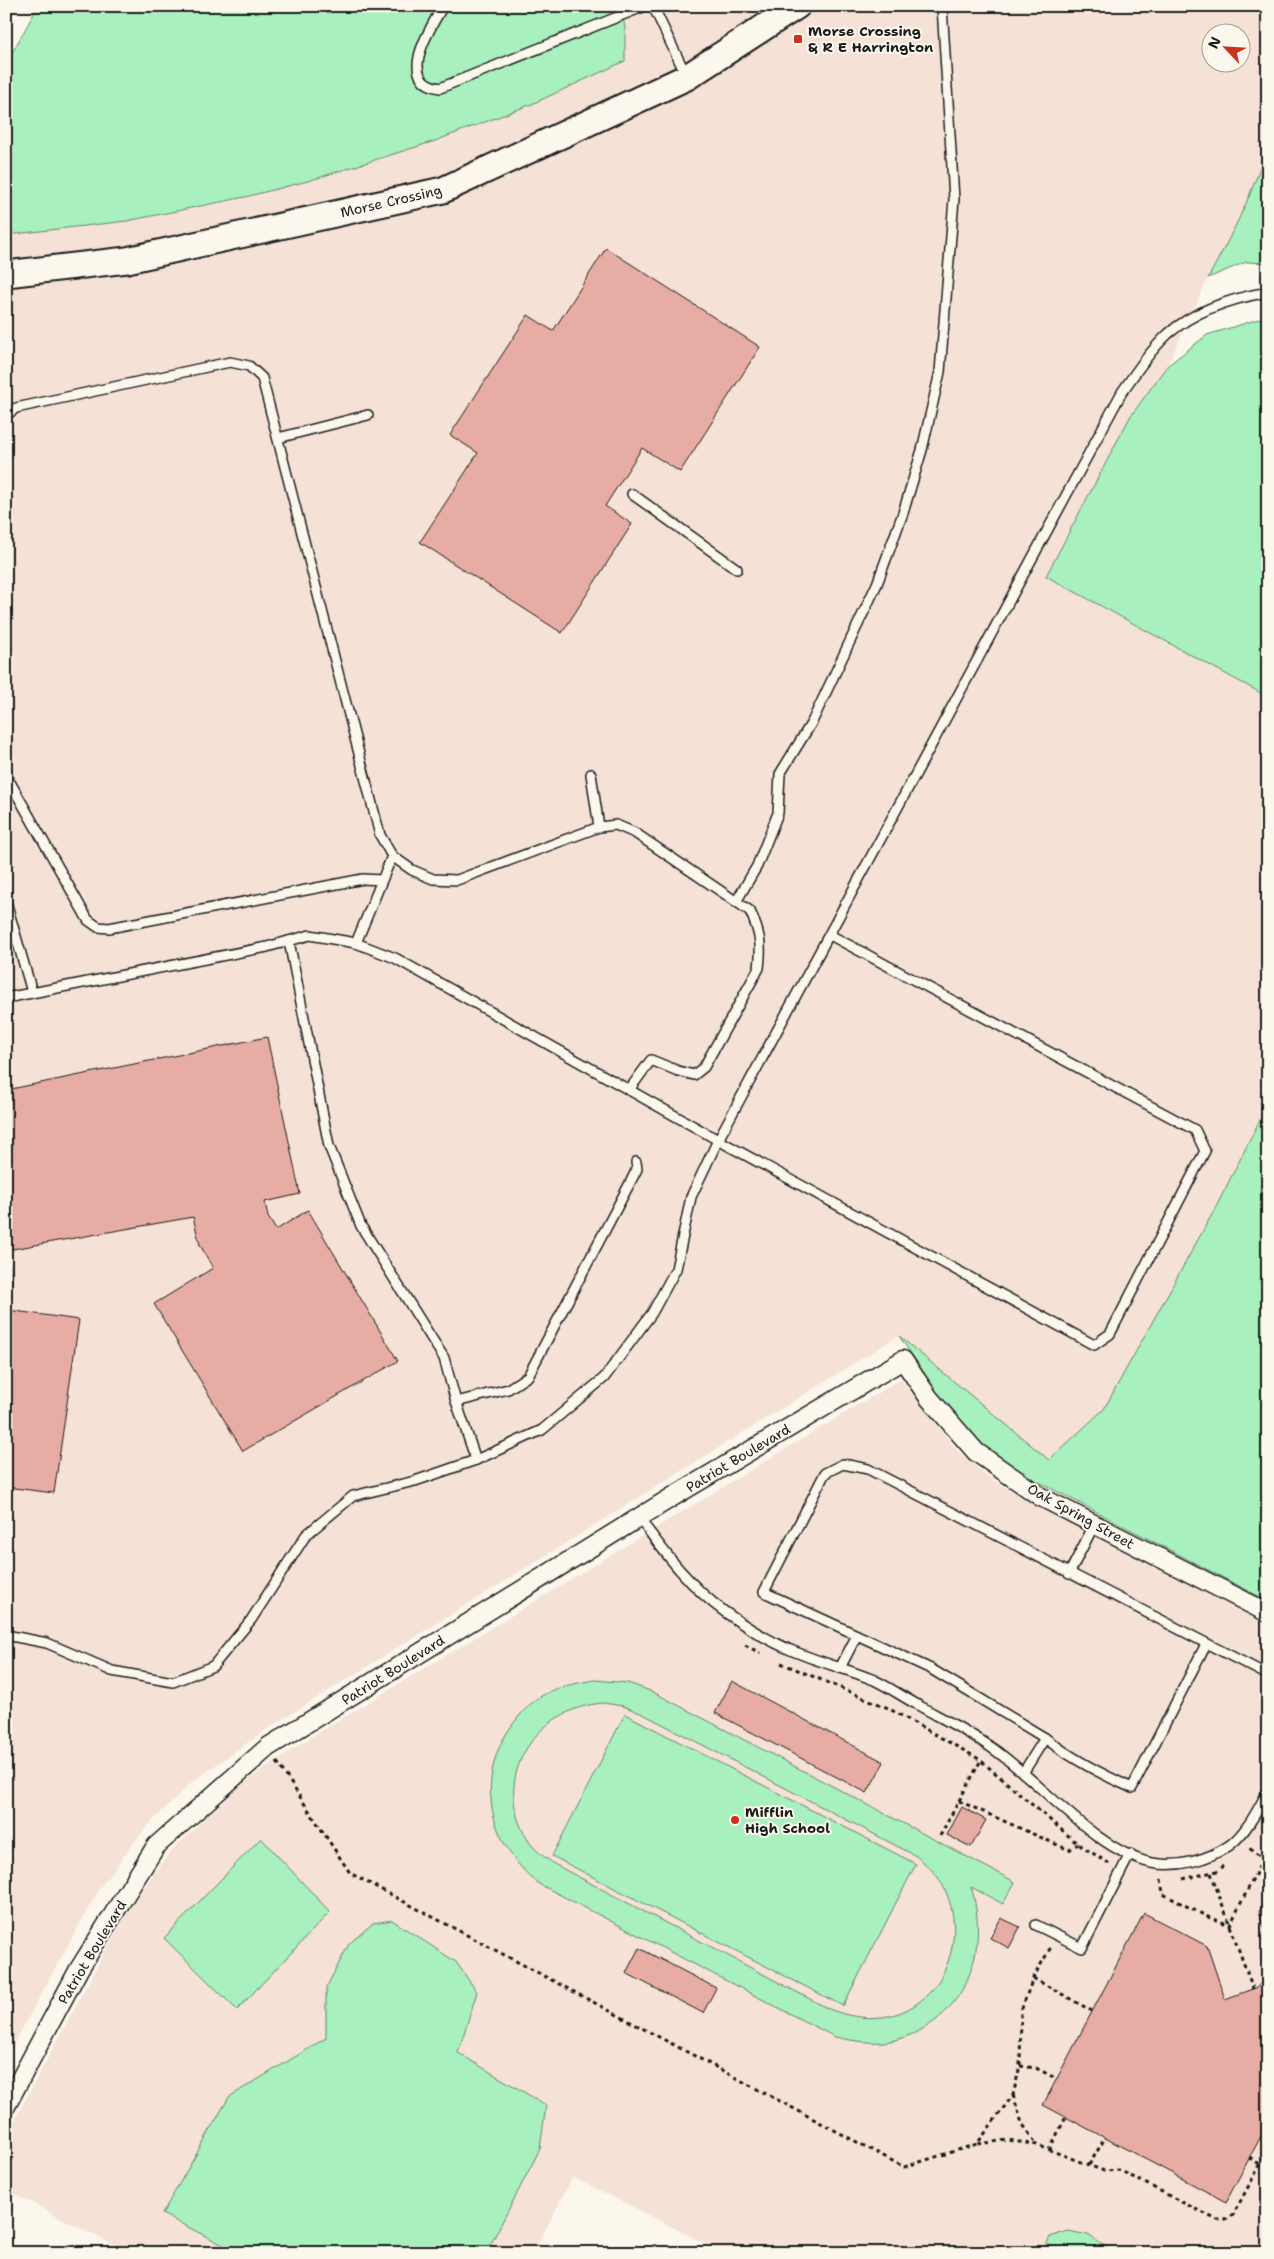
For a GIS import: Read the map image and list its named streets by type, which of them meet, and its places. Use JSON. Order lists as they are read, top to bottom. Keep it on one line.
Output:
{"streets":{"main road":["Morse Crossing"],"street":["Patriot Boulevard","Oak Spring Street"]},"crossings":[["Patriot Boulevard","Oak Spring Street"]],"places":{"transit":["Morse Crossing & R E Harrington"],"other":["Mifflin High School"]},"north":"top left"}
